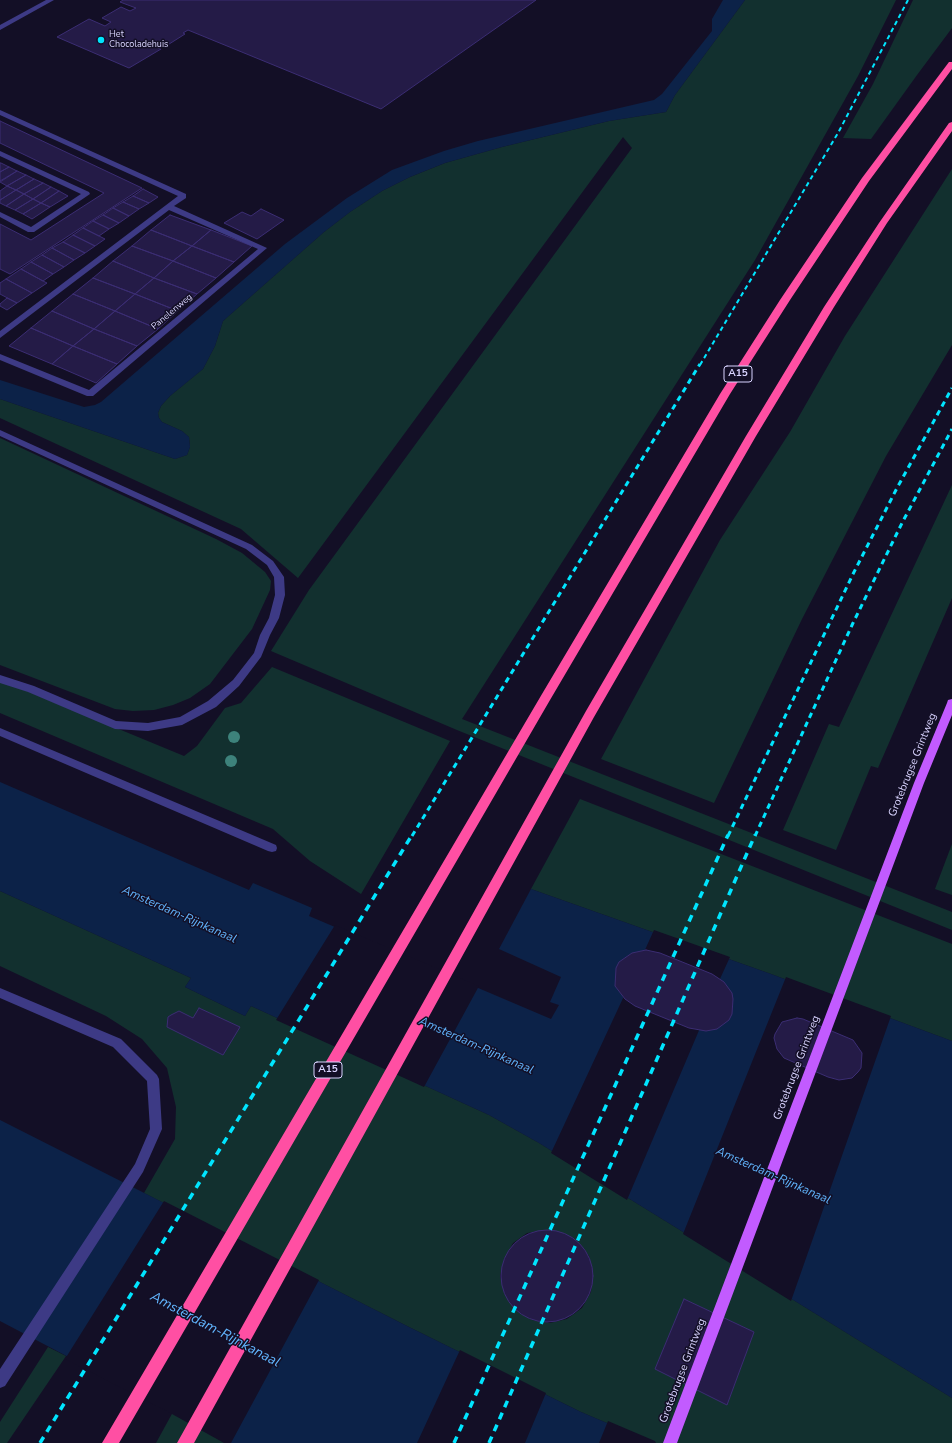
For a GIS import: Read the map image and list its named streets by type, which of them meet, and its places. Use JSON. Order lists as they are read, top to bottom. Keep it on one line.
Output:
{"streets":{"highway":["A15"],"main road":["Grotebrugse Grintweg"],"street":["Panelenweg"]},"water":["Amsterdam-Rijnkanaal"],"places":["Het Chocoladehuis"]}
